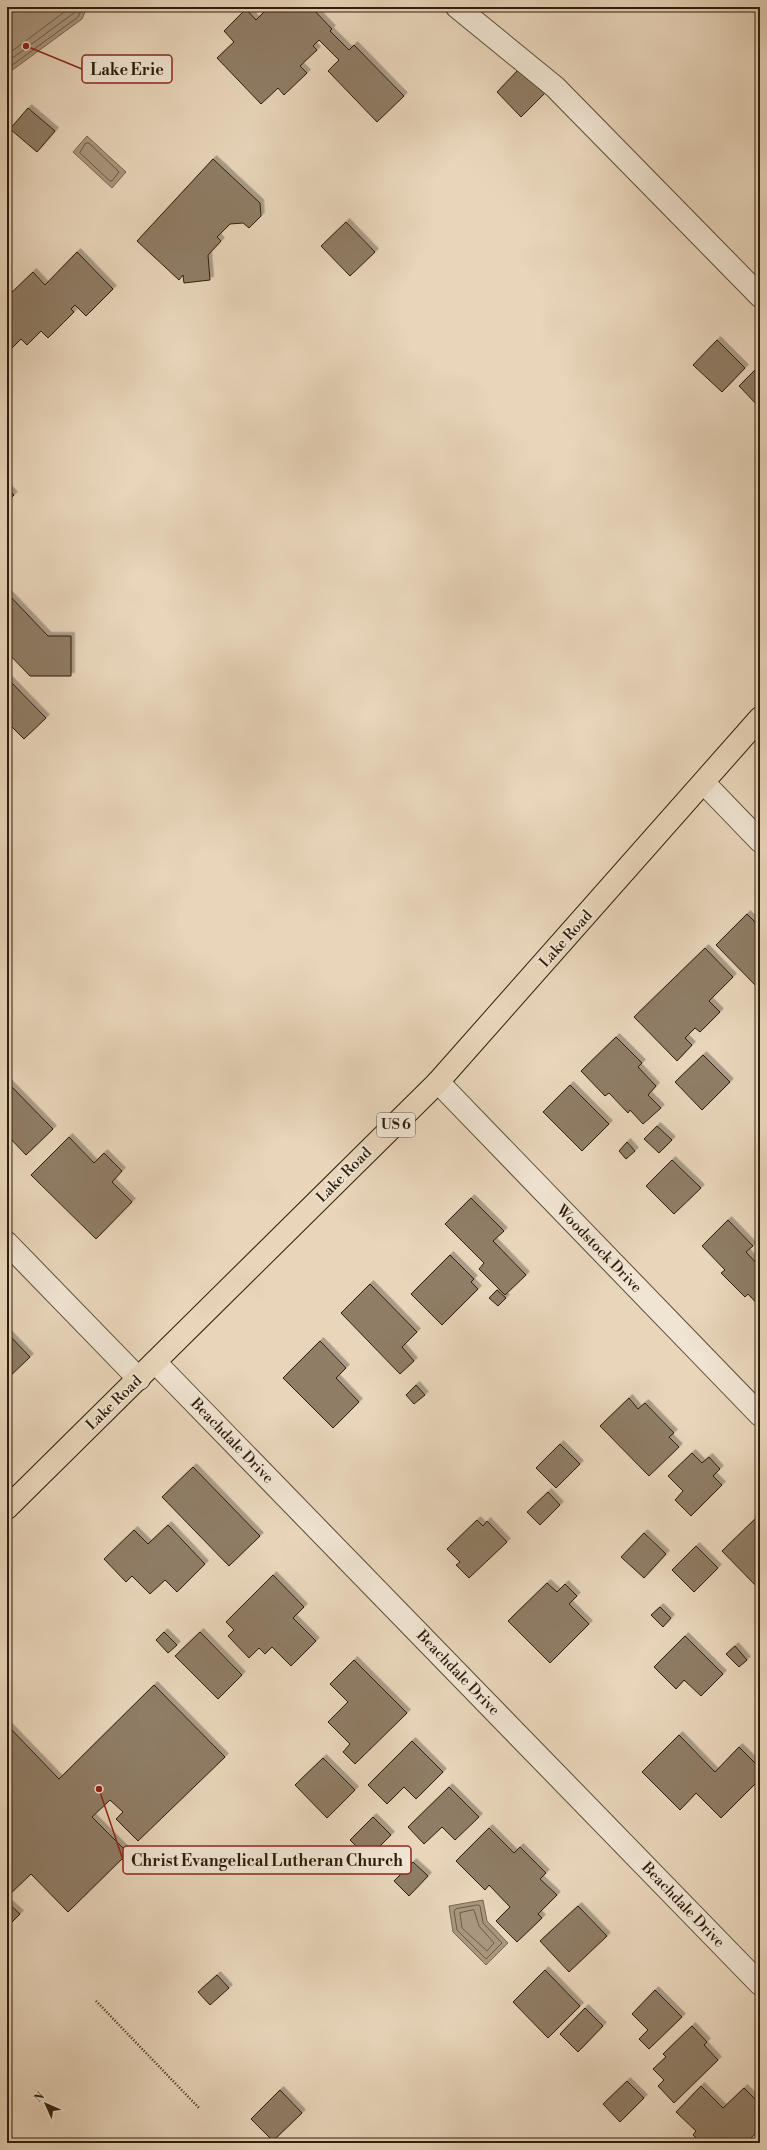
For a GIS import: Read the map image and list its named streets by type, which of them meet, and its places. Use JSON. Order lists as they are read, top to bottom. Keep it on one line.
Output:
{"streets":{"main road":["Lake Road","US 6"],"street":["Woodstock Drive","Beachdale Drive"]},"crossings":[["Lake Road","Woodstock Drive"],["Lake Road","Beachdale Drive"]],"places":["Lake Erie","Christ Evangelical Lutheran Church"],"north":"top left"}
